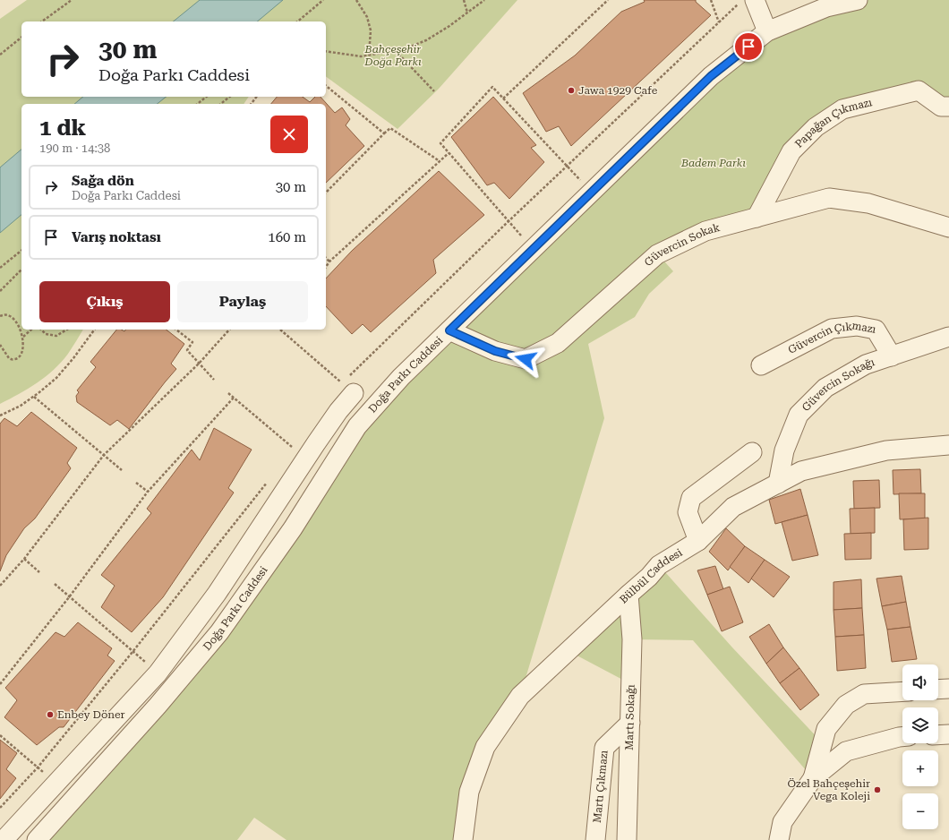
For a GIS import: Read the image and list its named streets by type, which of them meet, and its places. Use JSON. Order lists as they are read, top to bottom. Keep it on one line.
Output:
{"streets":{"street":["Papağan Çıkmazı","Güvercin Sokak","Güvercin Çıkmazı","Doğa Parkı Caddesi","Güvercin Sokağı","Bülbül Caddesi","Martı Sokağı","Martı Çıkmazı"]},"crossings":[["Papağan Çıkmazı","Güvercin Sokak"],["Güvercin Sokak","Doğa Parkı Caddesi"],["Güvercin Çıkmazı","Güvercin Sokağı"],["Güvercin Sokağı","Bülbül Caddesi"],["Bülbül Caddesi","Martı Sokağı"],["Martı Sokağı","Martı Çıkmazı"]],"parks":["Bahçeşehir Doğa Parkı","Badem Parkı"],"places":["Jawa 1929 Cafe","Enbey Döner","Özel Bahçeşehir Vega Koleji"],"page":{"turn":["30 m","Doğa Parkı Caddesi"],"heading":["1 dk","190 m · 14:38"],"list":[{"name":"Sağa dön","note":"Doğa Parkı Caddesi","value":"30 m"},{"name":"Varış noktası","value":"160 m"}],"buttons":["Çıkış","Paylaş"],"map_buttons":["+","−"]}}
